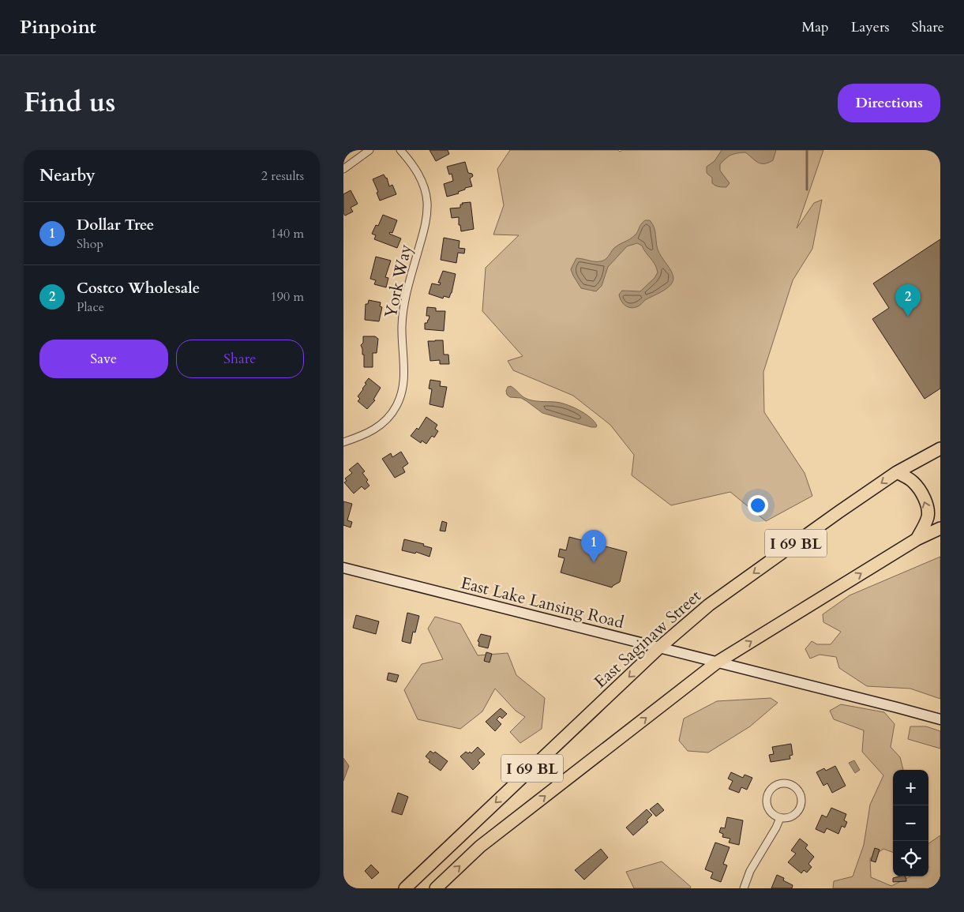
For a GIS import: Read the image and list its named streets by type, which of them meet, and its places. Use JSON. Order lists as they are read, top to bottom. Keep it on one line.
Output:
{"streets":{"main road":["I 69 BL","East Saginaw Street"],"street":["York Way","East Lake Lansing Road"]},"crossings":[["I 69 BL","East Lake Lansing Road"],["East Lake Lansing Road","East Saginaw Street"]],"page":{"header":"Pinpoint","nav":["Map","Layers","Share"],"title":"Find us","buttons":["Directions",["Save","Share"]],"heading":["Nearby","2 results"],"list":[{"mark":"1","name":"Dollar Tree","note":"Shop","value":"140 m"},{"mark":"2","name":"Costco Wholesale","note":"Place","value":"190 m"}],"pins":["2","1"],"map_buttons":["+","−"]}}
